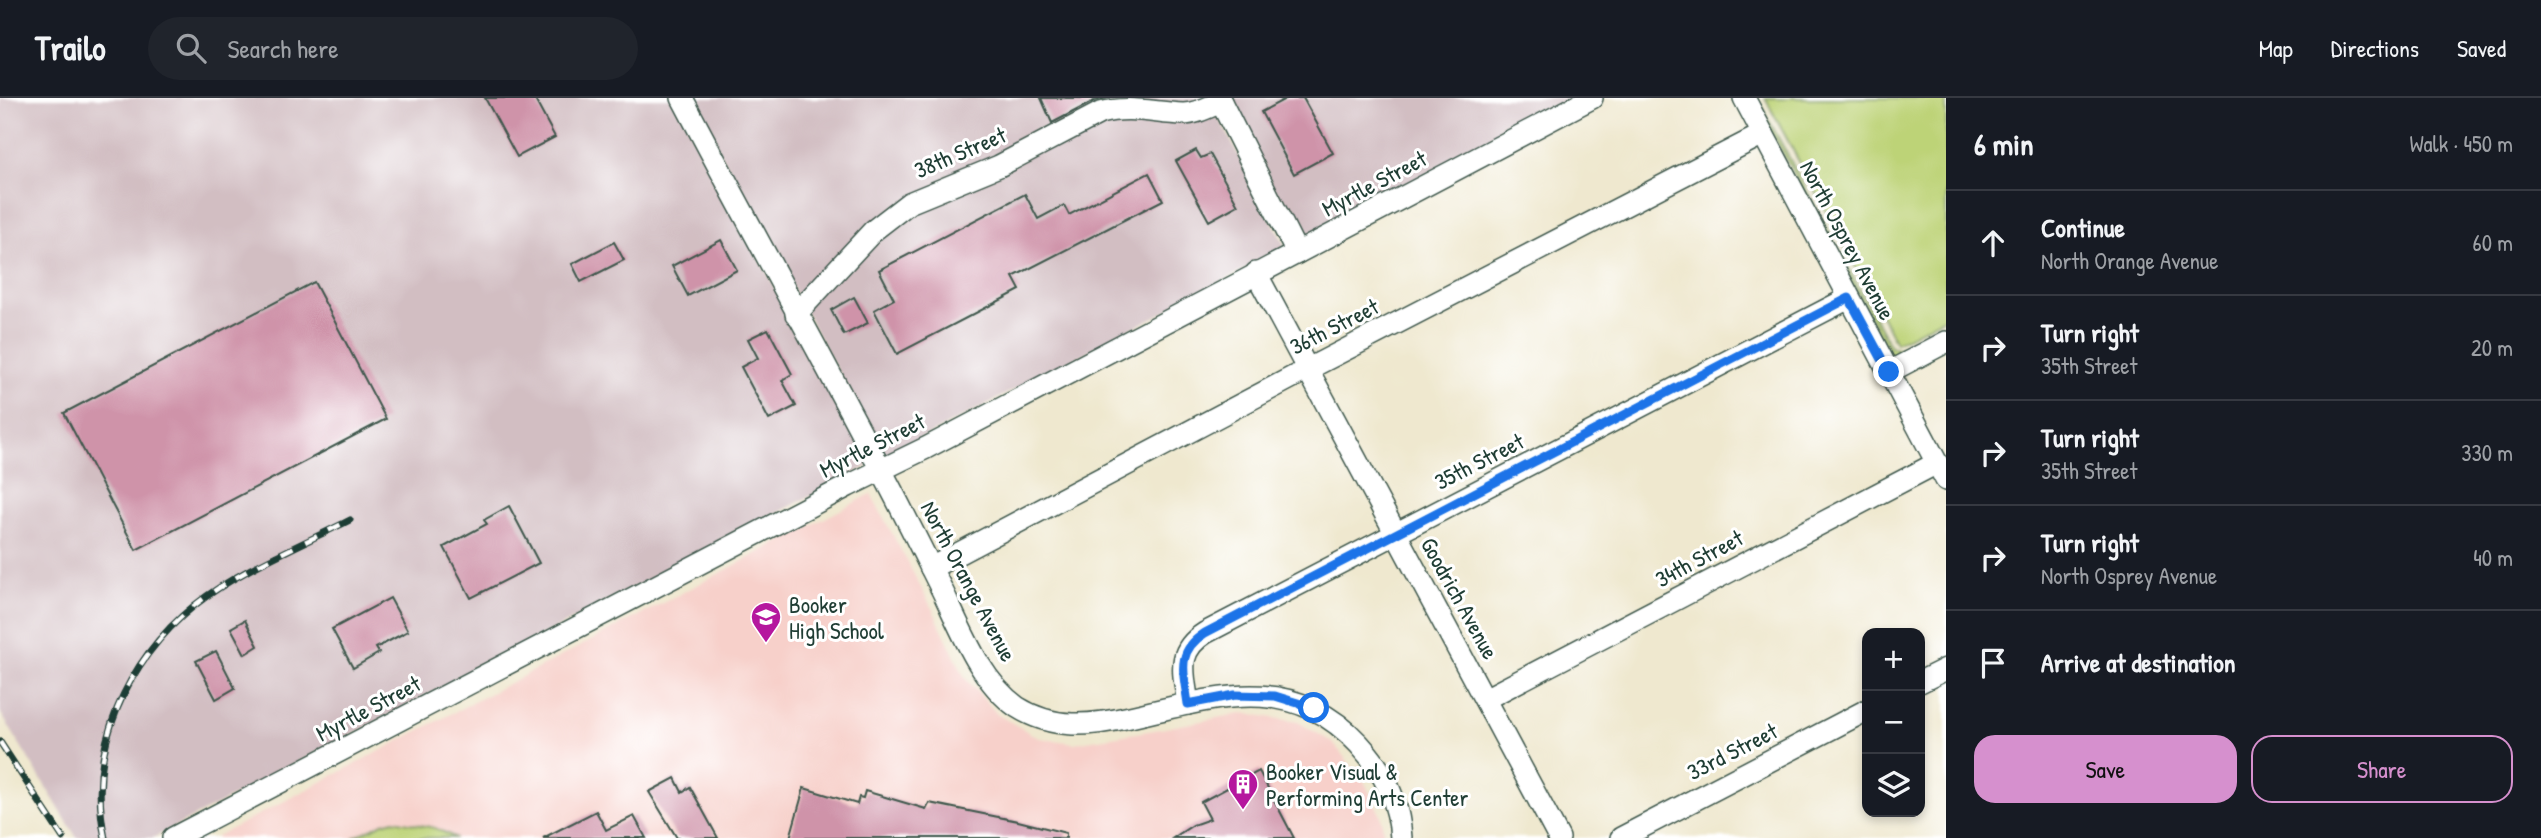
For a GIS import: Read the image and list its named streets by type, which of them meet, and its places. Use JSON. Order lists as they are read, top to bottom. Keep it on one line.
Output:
{"streets":{"street":["38th Street","Myrtle Street","North Osprey Avenue","36th Street","35th Street","34th Street","North Orange Avenue","Goodrich Avenue","33rd Street"]},"crossings":[["38th Street","North Orange Avenue"],["Myrtle Street","North Orange Avenue"],["Myrtle Street","Goodrich Avenue"],["North Osprey Avenue","36th Street"],["North Osprey Avenue","35th Street"],["North Osprey Avenue","34th Street"],["36th Street","North Orange Avenue"],["36th Street","Goodrich Avenue"],["35th Street","North Orange Avenue"],["35th Street","Goodrich Avenue"],["34th Street","Goodrich Avenue"]],"places":{"school or university":["Booker High School"],"building":["Booker Visual & Performing Arts Center"]},"page":{"header":"Trailo","search":"Search here","nav":["Map","Directions","Saved"],"heading":["6 min","Walk · 450 m"],"list":[["Continue","North Orange Avenue","60 m"],["Turn right","35th Street","20 m"],["Turn right","35th Street","330 m"],["Turn right","North Osprey Avenue","40 m"],"Arrive at destination"],"map_buttons":["+","−"],"buttons":["Save","Share"]}}
